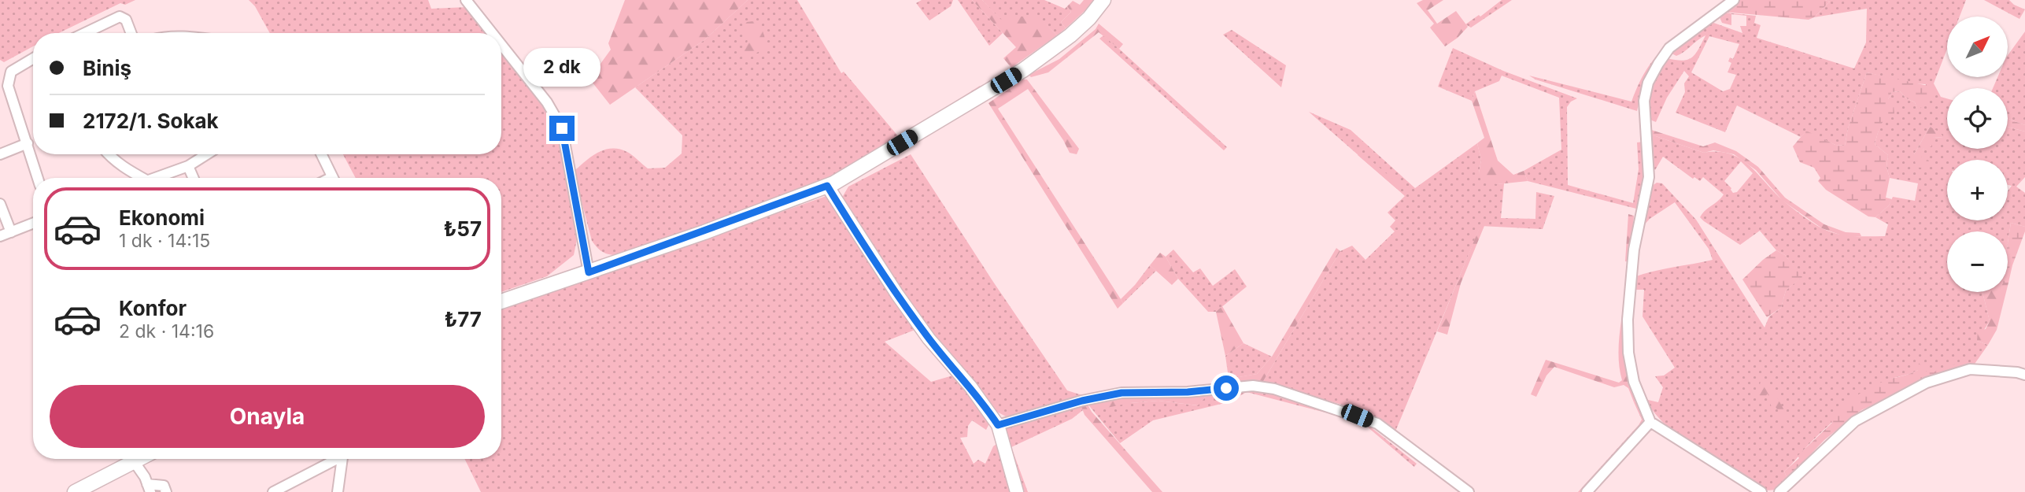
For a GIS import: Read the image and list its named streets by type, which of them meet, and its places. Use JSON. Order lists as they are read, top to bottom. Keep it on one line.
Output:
{"north":"top right","page":{"map_buttons":["+","−"],"banner":["Biniş","2172/1. Sokak"],"bubble":"2 dk","list":[{"name":"Ekonomi","note":"1 dk · 14:15","value":"₺57"},{"name":"Konfor","note":"2 dk · 14:16","value":"₺77"}],"buttons":"Onayla"}}
